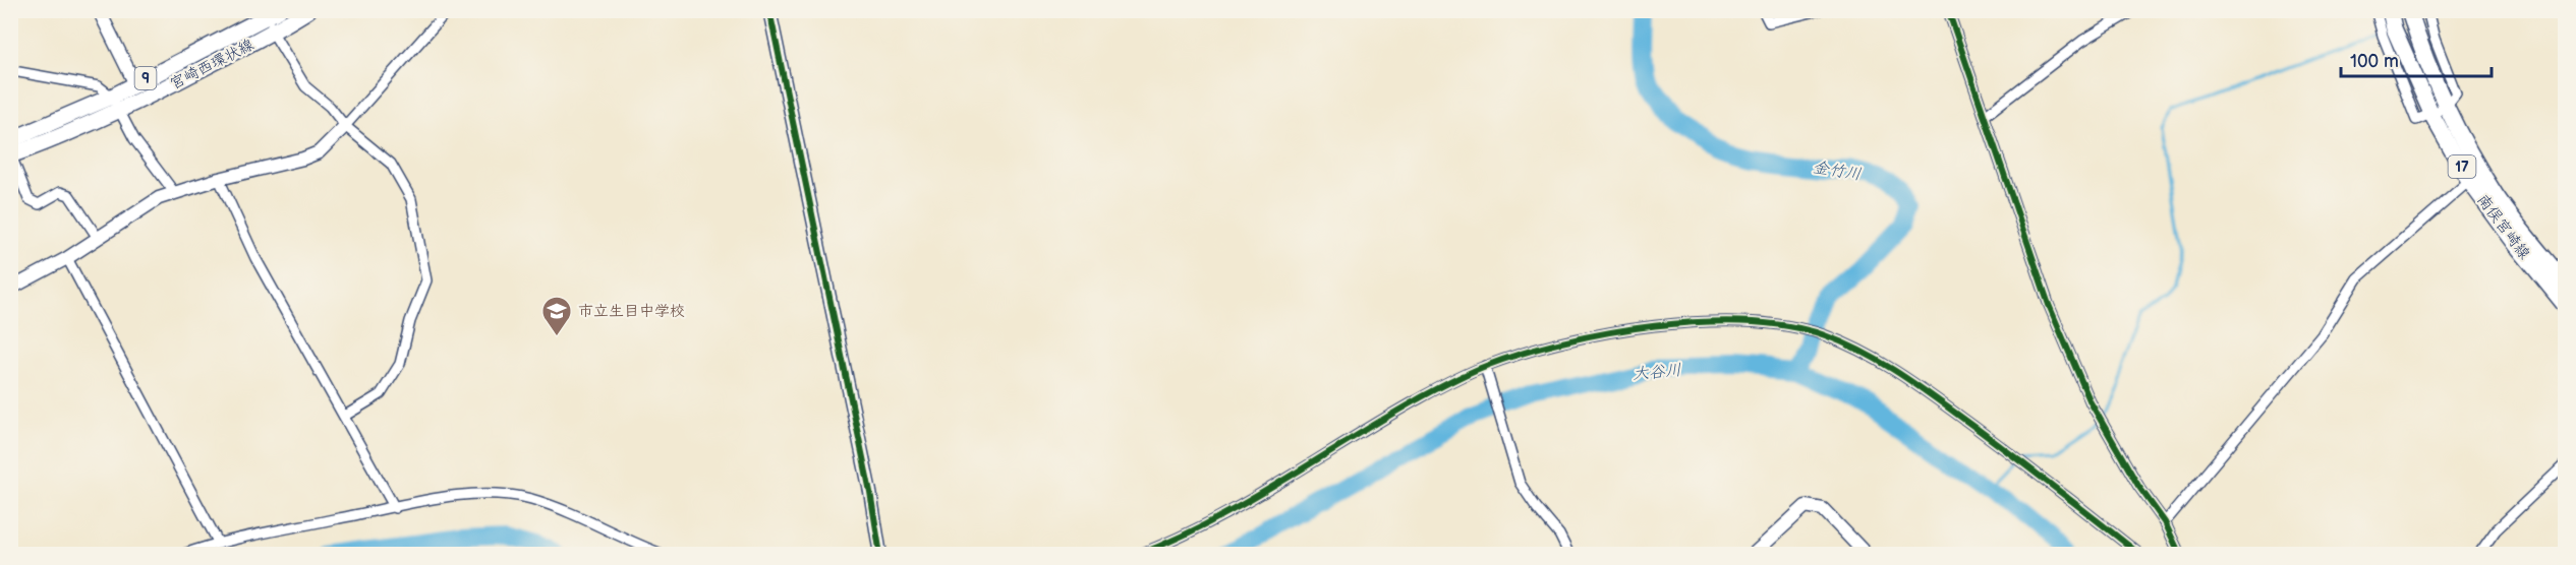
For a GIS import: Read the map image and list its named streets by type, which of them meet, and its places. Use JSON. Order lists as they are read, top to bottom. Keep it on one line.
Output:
{"streets":{"main road":["宮崎西環状線","9","17","南俣宮崎線"]},"water":["金竹川","大谷川"],"places":{"school or university":["市立生目中学校"]},"scale_bar":"100 m"}
